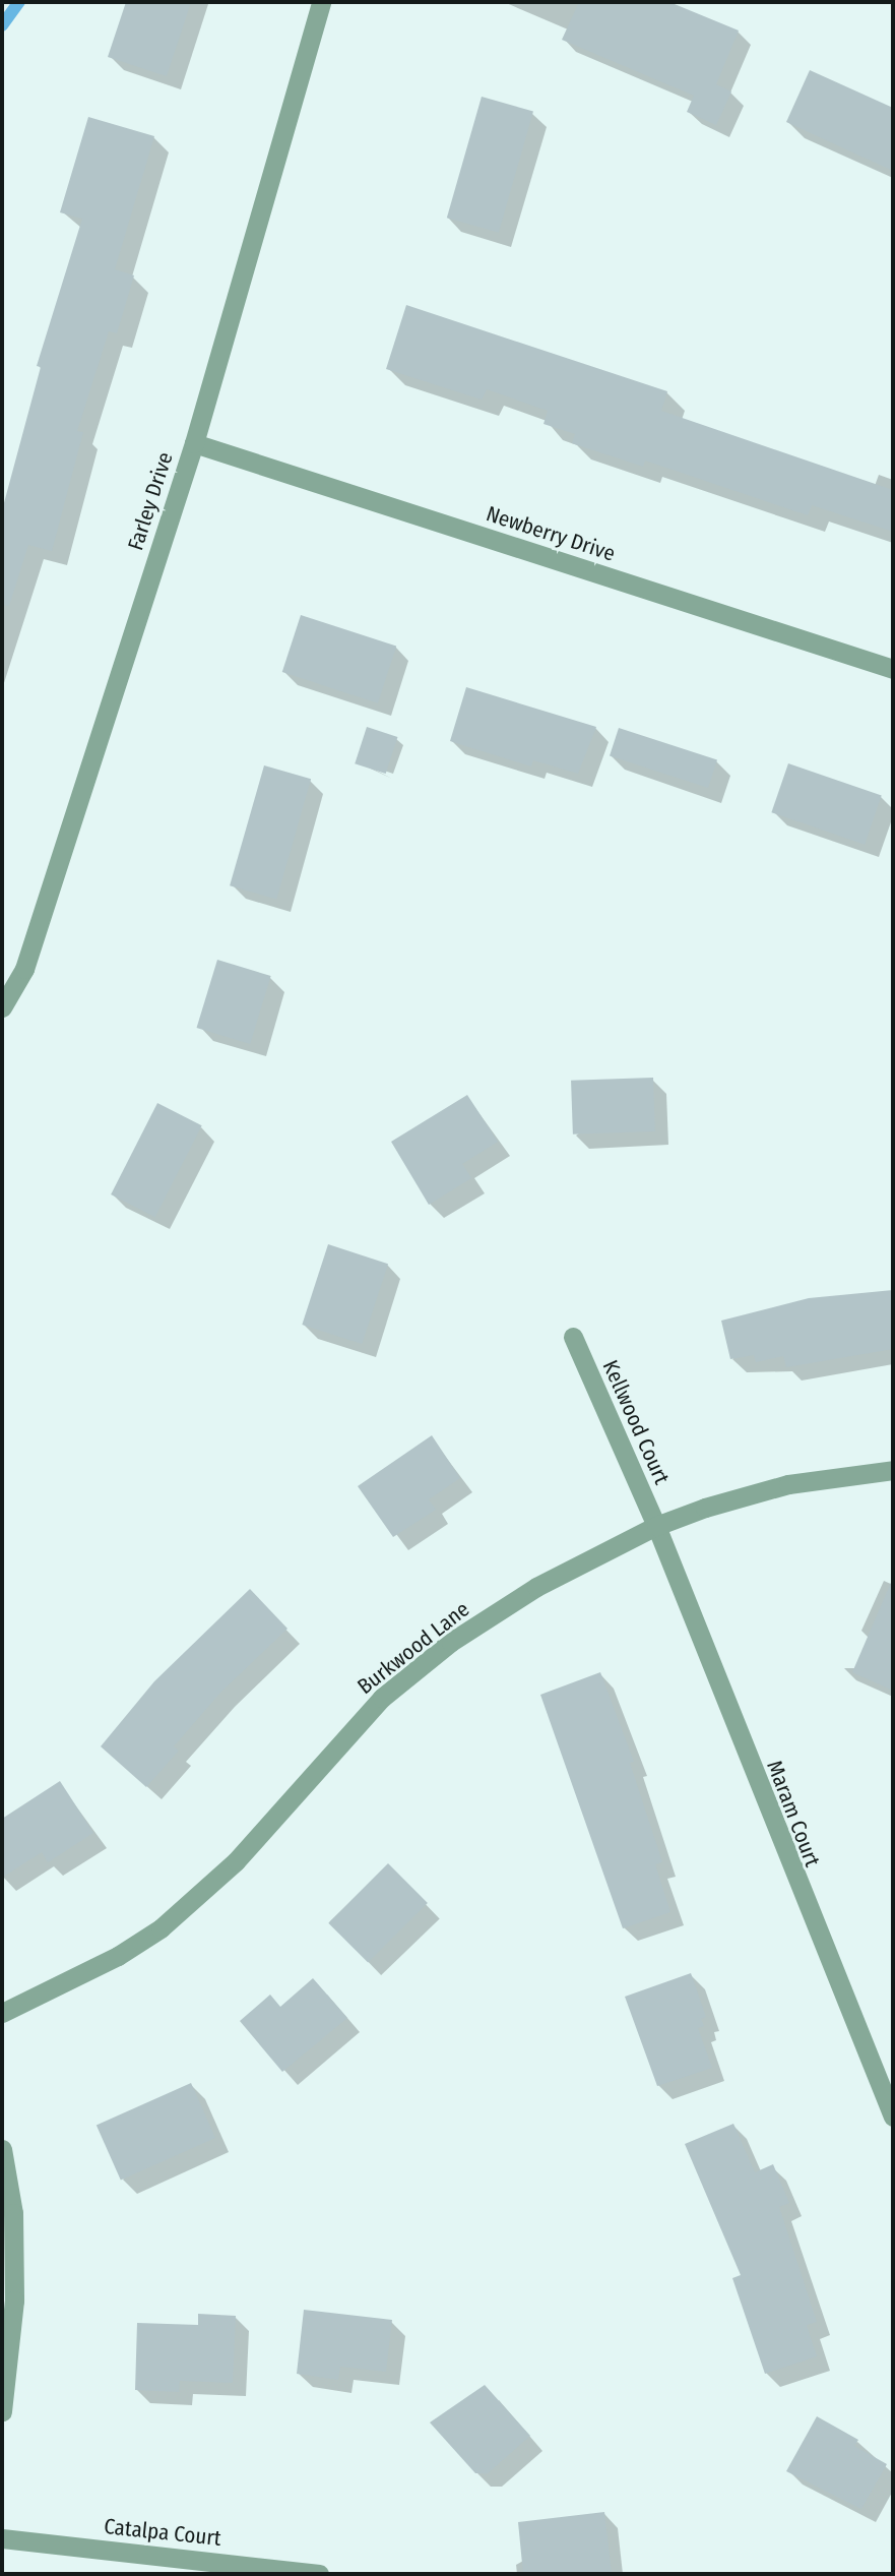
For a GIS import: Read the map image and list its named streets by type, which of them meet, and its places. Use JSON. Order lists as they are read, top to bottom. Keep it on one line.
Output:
{"streets":{"street":["Farley Drive","Newberry Drive","Kellwood Court","Burkwood Lane","Maram Court","Catalpa Court"]},"crossings":[["Farley Drive","Newberry Drive"],["Kellwood Court","Burkwood Lane"],["Kellwood Court","Maram Court"],["Burkwood Lane","Maram Court"]]}
